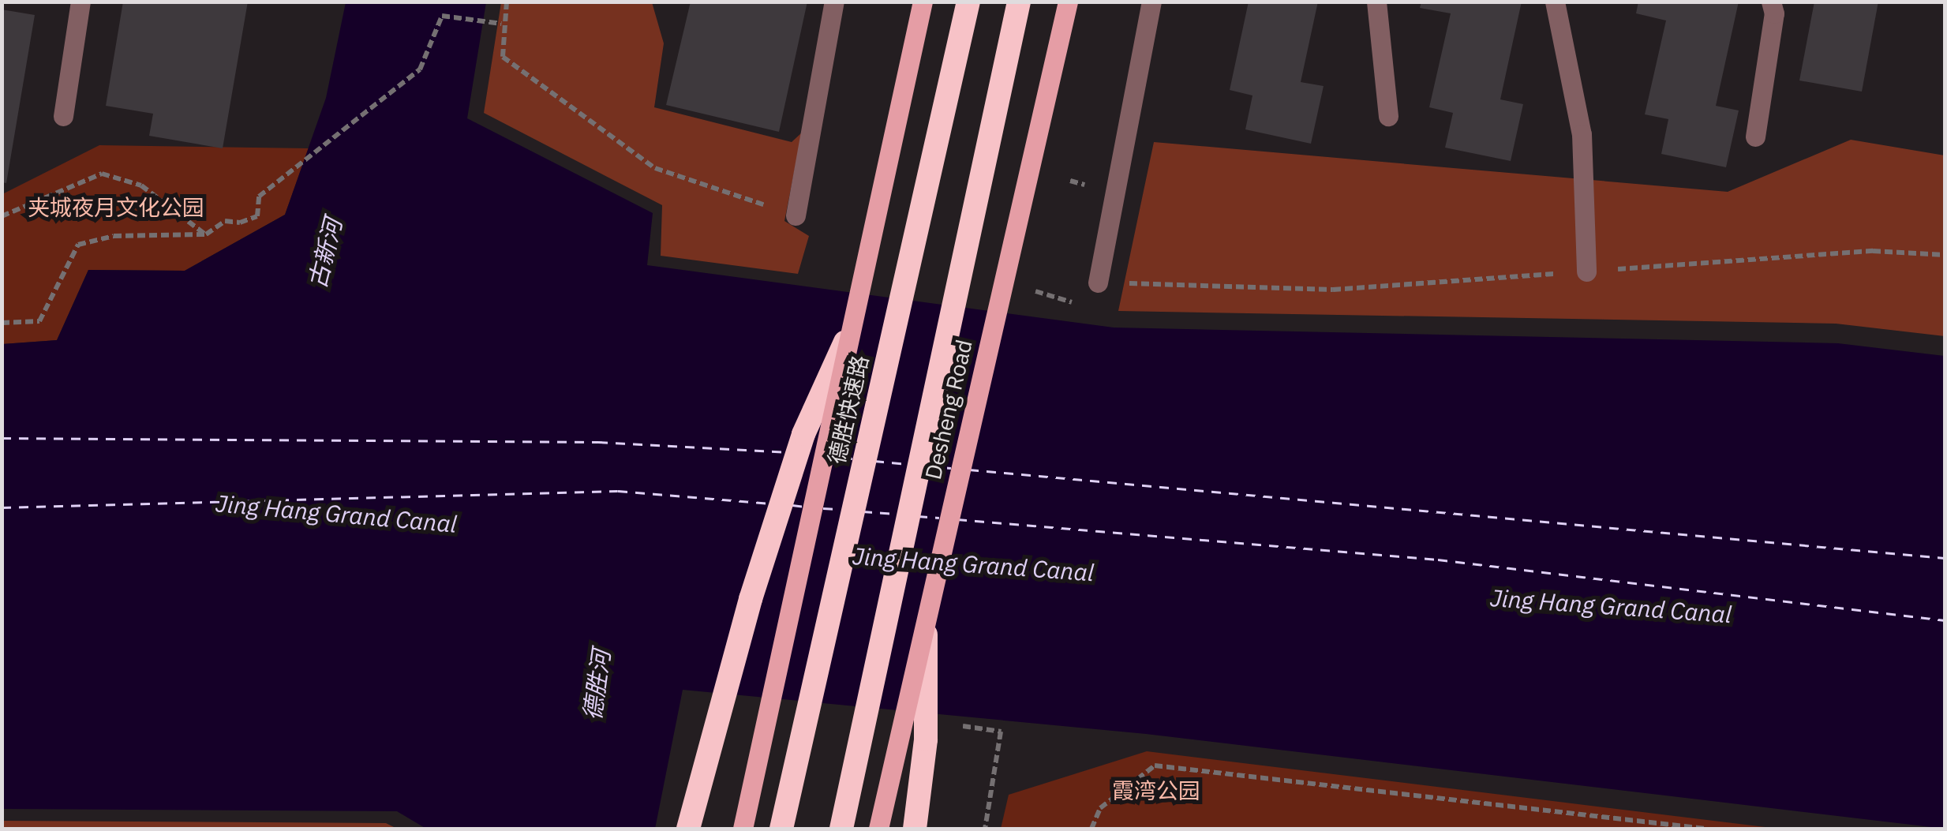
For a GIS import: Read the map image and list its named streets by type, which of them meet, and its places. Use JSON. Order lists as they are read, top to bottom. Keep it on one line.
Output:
{"streets":{"highway":["德胜快速路"],"main road":["Desheng Road"]},"water":["古新河","Jing Hang Grand Canal","德胜河"],"parks":["夹城夜月文化公园","霞湾公园"]}
